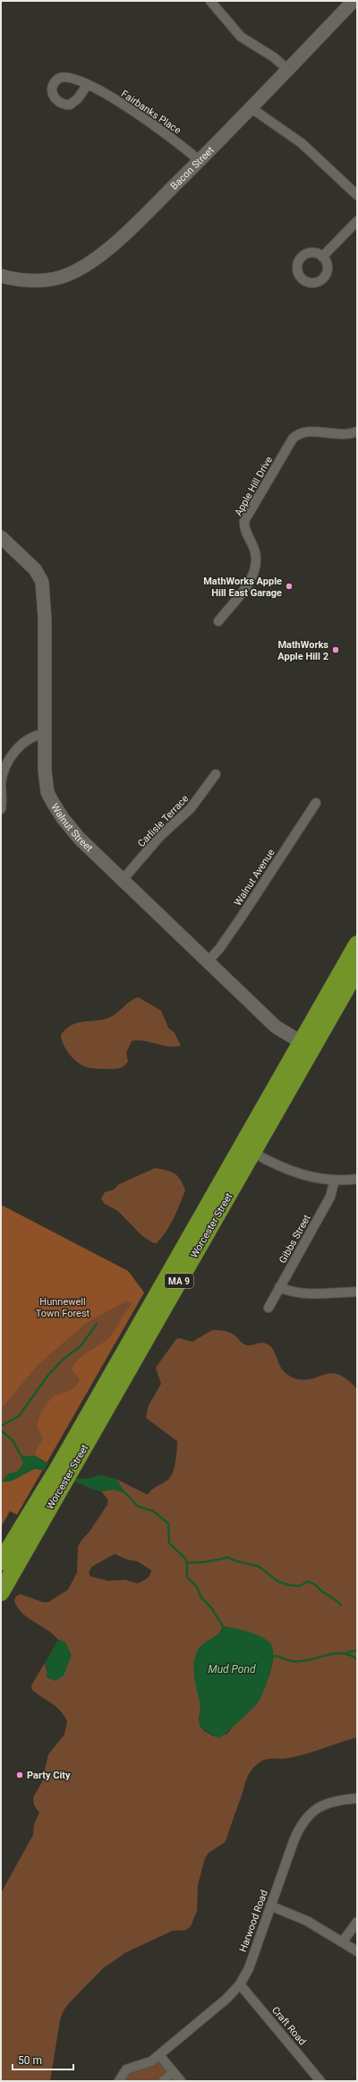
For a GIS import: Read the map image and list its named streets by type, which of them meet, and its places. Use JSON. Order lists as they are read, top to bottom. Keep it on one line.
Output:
{"streets":{"highway":["Worcester Street","MA 9"],"street":["Fairbanks Place","Bacon Street","Apple Hill Drive","Carlisle Terrace","Walnut Street","Walnut Avenue","Gibbs Street","Harwood Road","Craft Road"]},"crossings":[["Fairbanks Place","Bacon Street"],["Carlisle Terrace","Walnut Street"],["Walnut Street","Walnut Avenue"],["Walnut Street","Worcester Street"],["Harwood Road","Craft Road"]],"water":["Mud Pond"],"parks":["Hunnewell Town Forest"],"places":["MathWorks Apple Hill East Garage","MathWorks Apple Hill 2","Party City"],"scale_bar":"50 m"}
